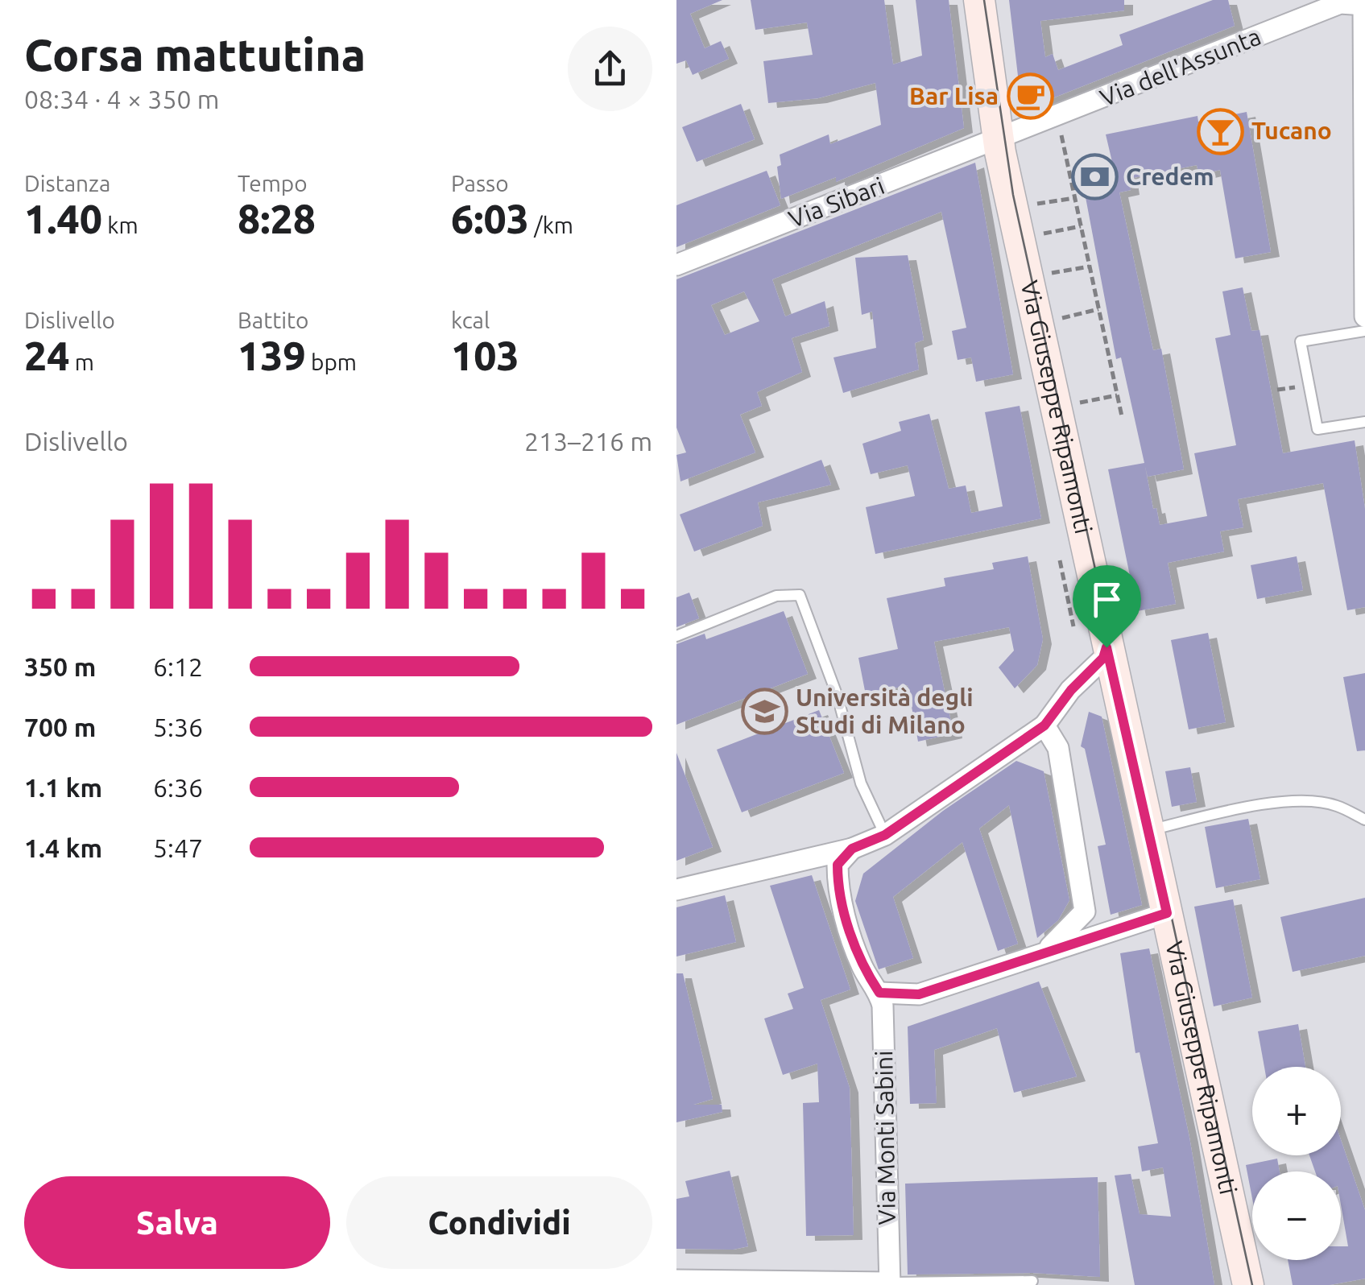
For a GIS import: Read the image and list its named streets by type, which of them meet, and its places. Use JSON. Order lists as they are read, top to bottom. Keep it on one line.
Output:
{"streets":{"street":["Via dell'Assunta","Via Sibari","Via Giuseppe Ripamonti","Via Monti Sabini"]},"crossings":[["Via dell'Assunta","Via Sibari"],["Via dell'Assunta","Via Giuseppe Ripamonti"],["Via Sibari","Via Giuseppe Ripamonti"]],"places":{"cafe":["Bar Lisa"],"bar":["Tucano"],"bank":["Credem"],"school or university":["Università degli Studi di Milano"]},"page":{"heading":["Corsa mattutina","08:34 · 4 × 350 m"],"stats":[["Distanza","1.40 km"],["Tempo","8:28"],["Passo","6:03 /km"],["Dislivello","24 m"],["Battito","139 bpm"],["kcal","103"]],"chart":["Dislivello","213–216 m"],"list":[{"name":"350 m","note":"6:12"},{"name":"700 m","note":"5:36"},{"name":"1.1 km","note":"6:36"},{"name":"1.4 km","note":"5:47"}],"map_buttons":["+","−"],"buttons":["Salva","Condividi"]}}
